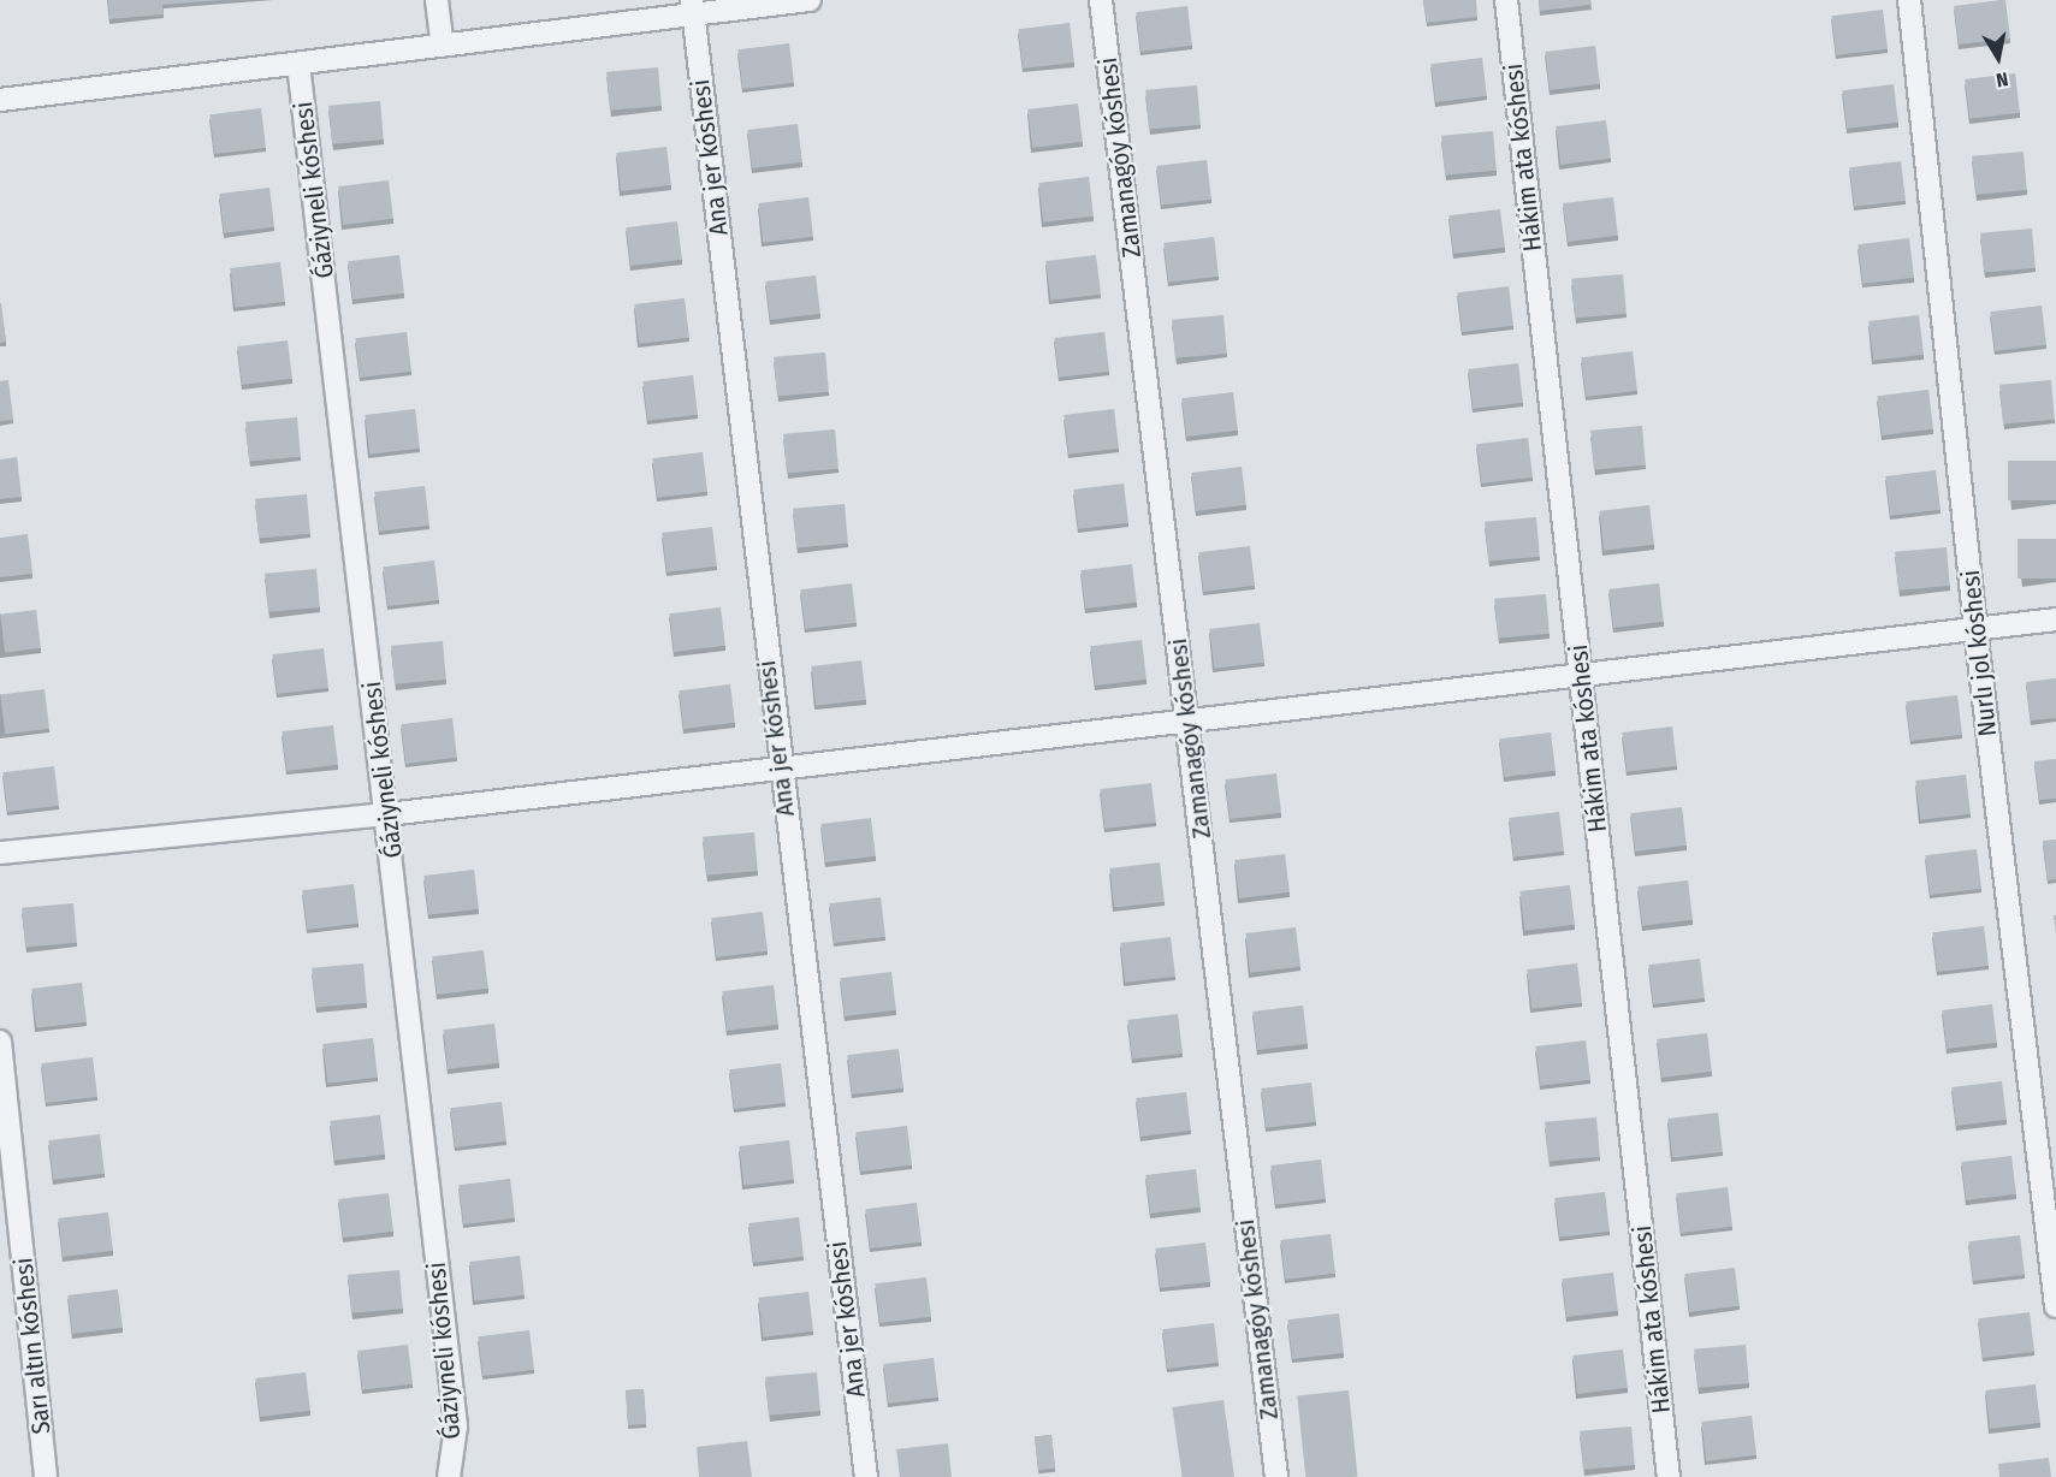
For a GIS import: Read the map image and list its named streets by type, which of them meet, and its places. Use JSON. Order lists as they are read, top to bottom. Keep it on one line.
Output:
{"streets":{"street":["Ana jer kóshesi","Zamanagóy kóshesi","Hákim ata kóshesi","Ǵáziyneli kóshesi","Nurlı jol kóshesi","Sarı altın kóshesi"]},"north":"bottom"}
